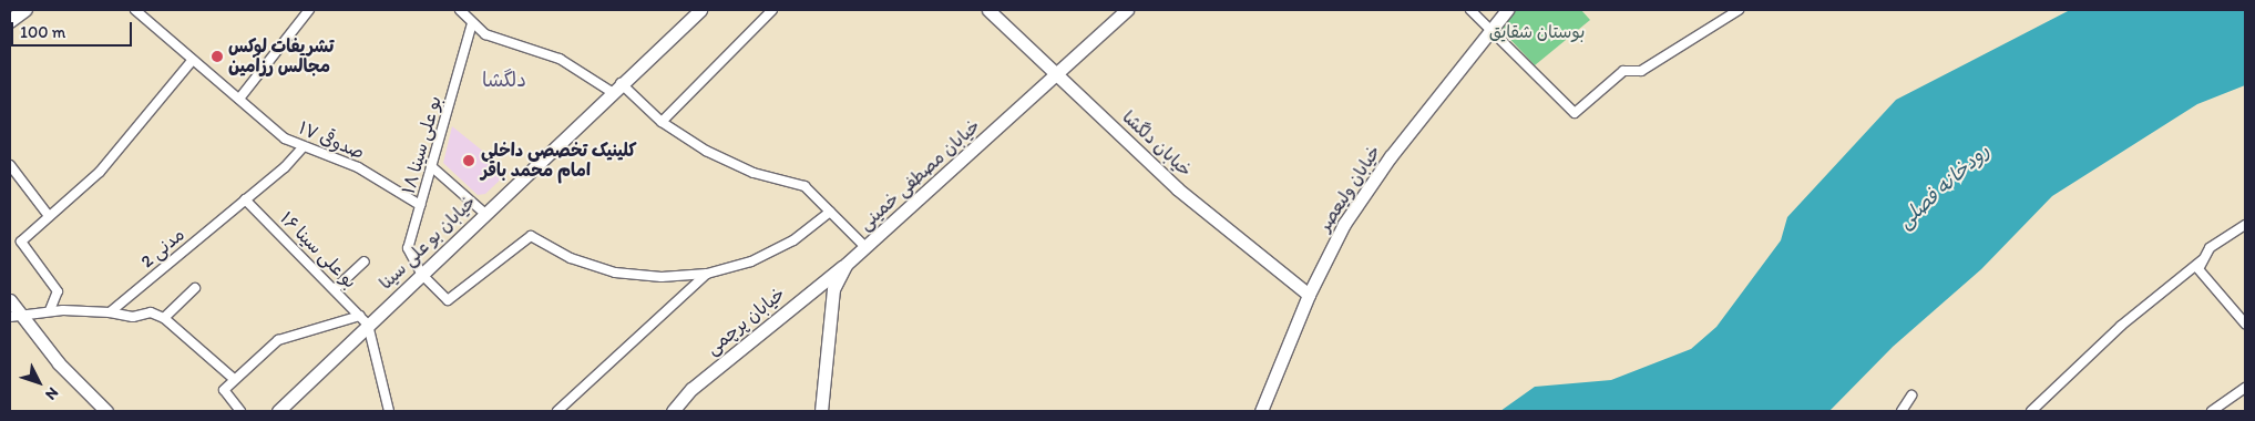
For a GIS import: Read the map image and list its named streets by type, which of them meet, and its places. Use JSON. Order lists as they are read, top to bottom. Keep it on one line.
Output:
{"streets":{"street":["صدوقی ۱۷","خیابان دلگشا","بو علی سینا ۱۸","خیابان مصطفی خمینی","خیابان ولیعصر","خیابان بو علی سینا","مدنی 2","بو علی سینا ۱۶","خیابان پرچمی"]},"crossings":[["صدوقی ۱۷","بو علی سینا ۱۸"],["صدوقی ۱۷","مدنی 2"],["خیابان دلگشا","خیابان مصطفی خمینی"],["خیابان دلگشا","خیابان ولیعصر"],["بو علی سینا ۱۸","خیابان بو علی سینا"],["خیابان مصطفی خمینی","خیابان پرچمی"],["خیابان بو علی سینا","بو علی سینا ۱۶"],["مدنی 2","بو علی سینا ۱۶"]],"districts":["دلگشا"],"water":["رودخانه فصلی"],"parks":["بوستان شقایق"],"places":["تشریفات لوکس مجالس رزامین","کلینیک تخصصی داخلی امام محمد باقر"],"scale_bar":"100 m","north":"bottom right"}
